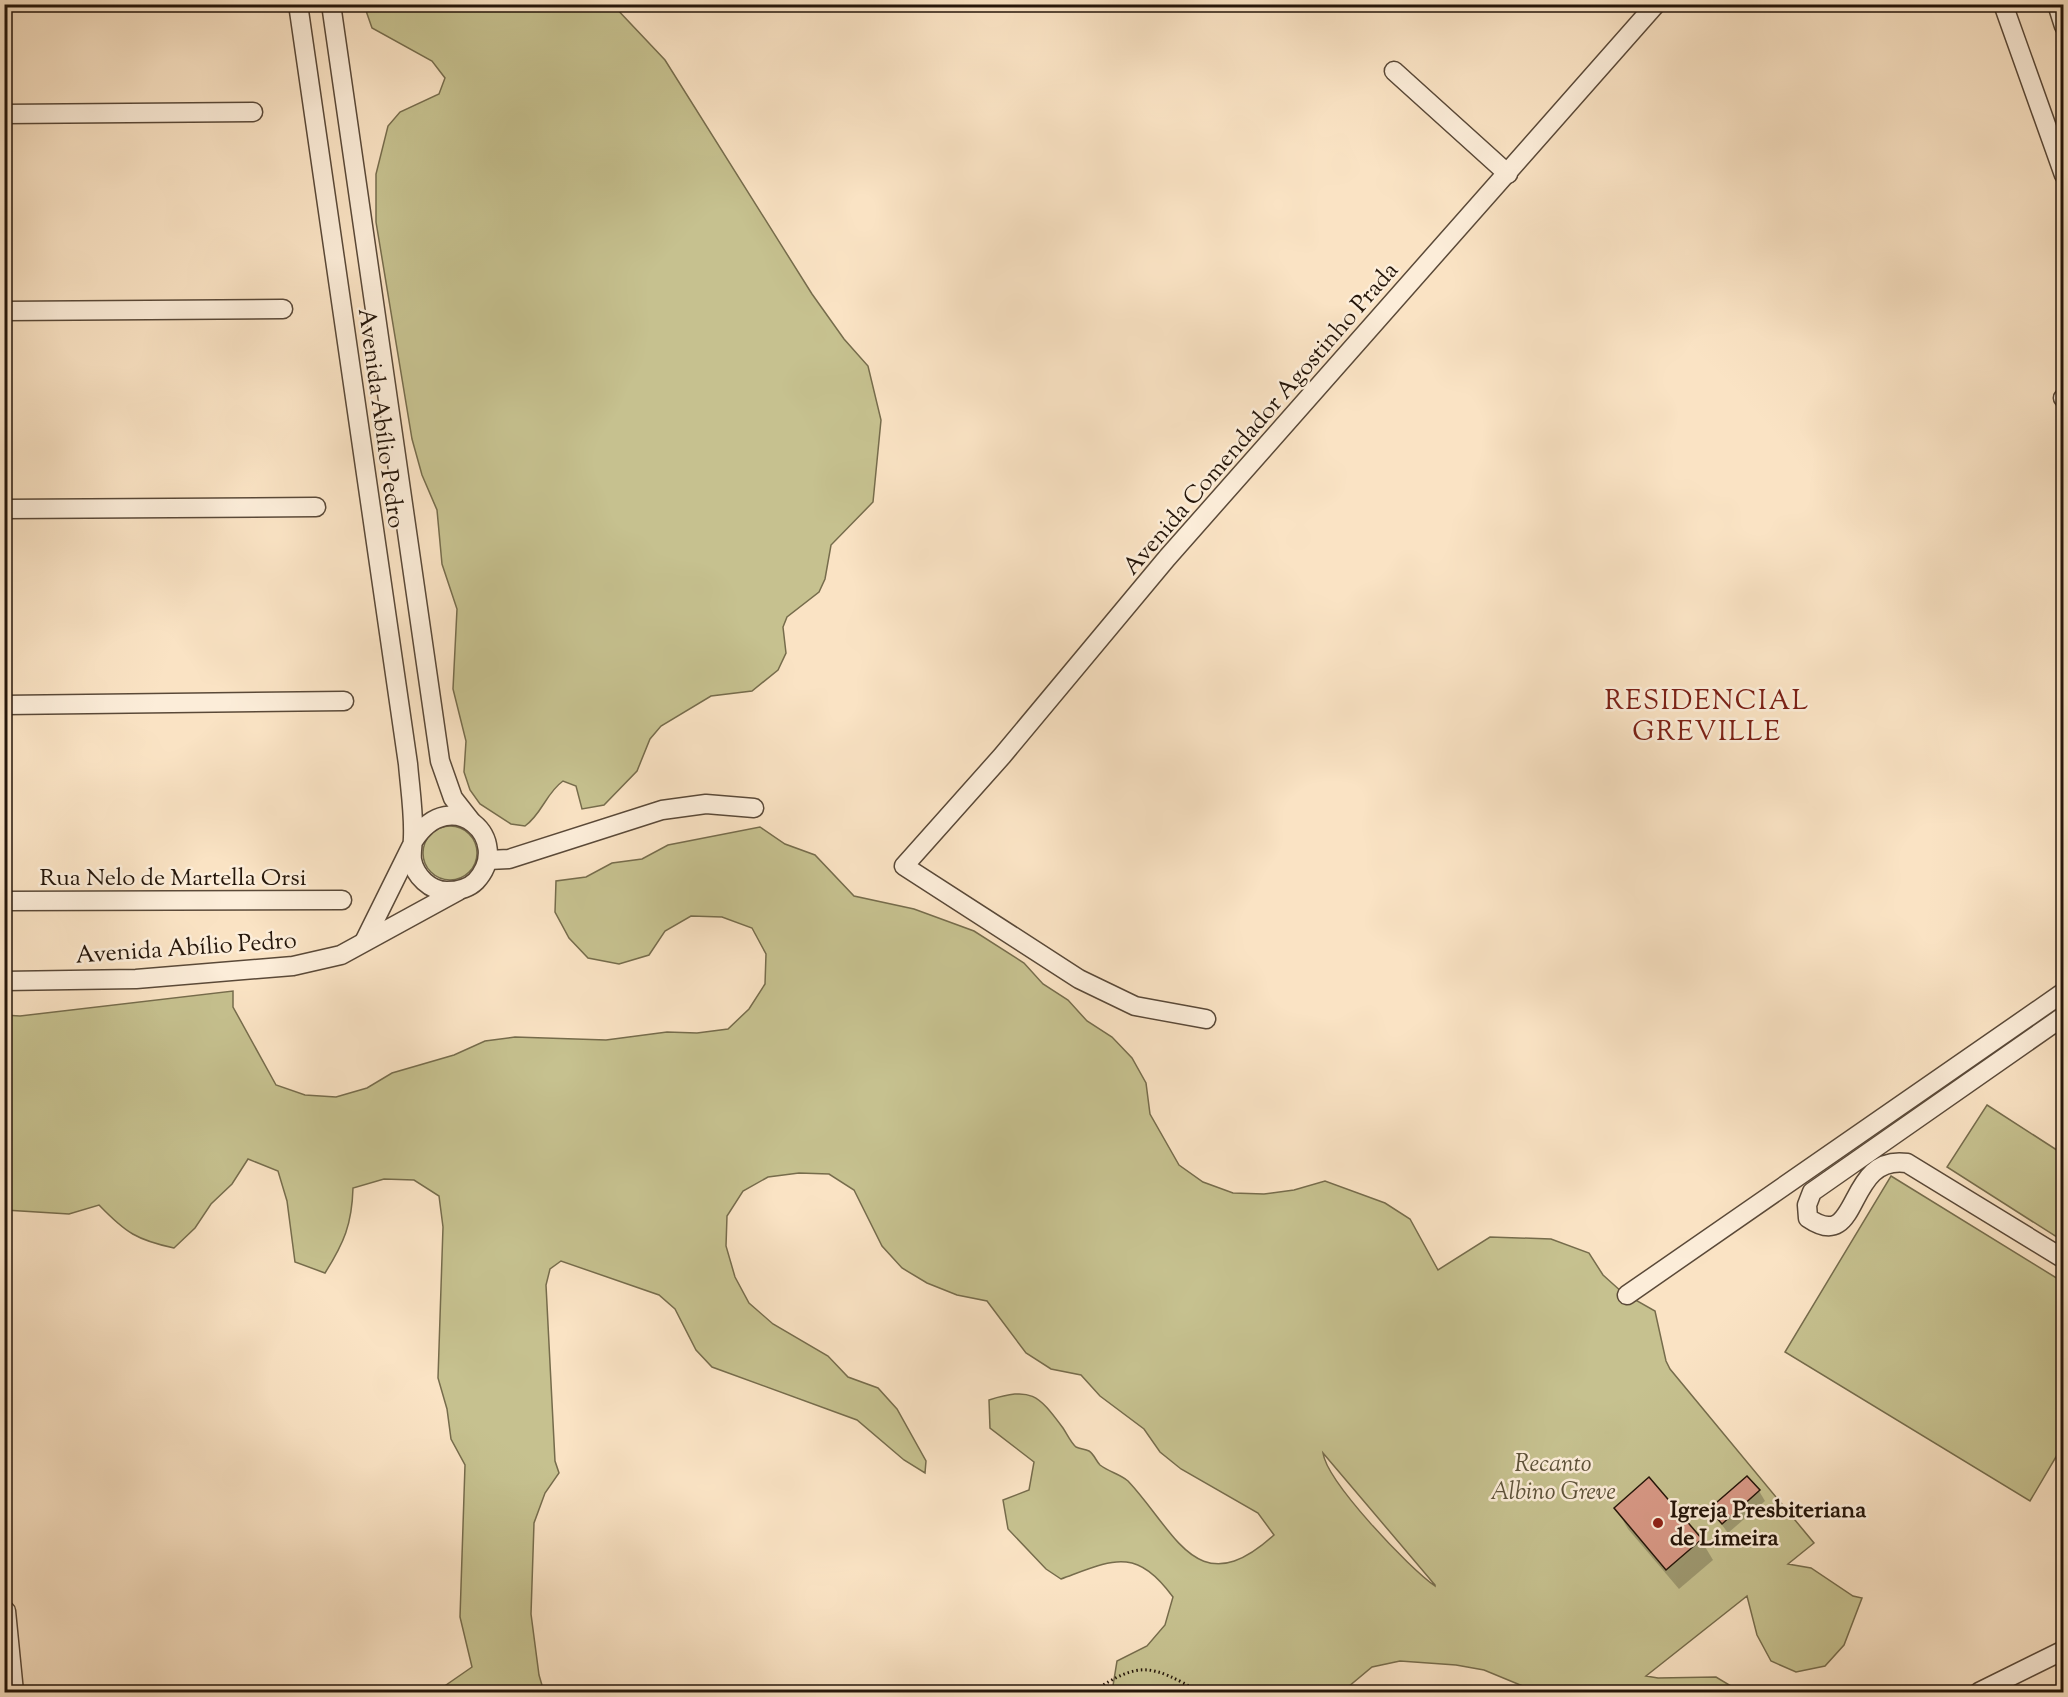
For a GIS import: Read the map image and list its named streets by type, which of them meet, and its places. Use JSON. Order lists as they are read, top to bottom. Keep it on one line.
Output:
{"streets":{"street":["Avenida Abílio Pedro","Avenida Comendador Agostinho Prada","Rua Nelo de Martella Orsi"]},"districts":["RESIDENCIAL GREVILLE"],"parks":["Recanto Albino Greve"],"places":["Igreja Presbiteriana de Limeira"]}
